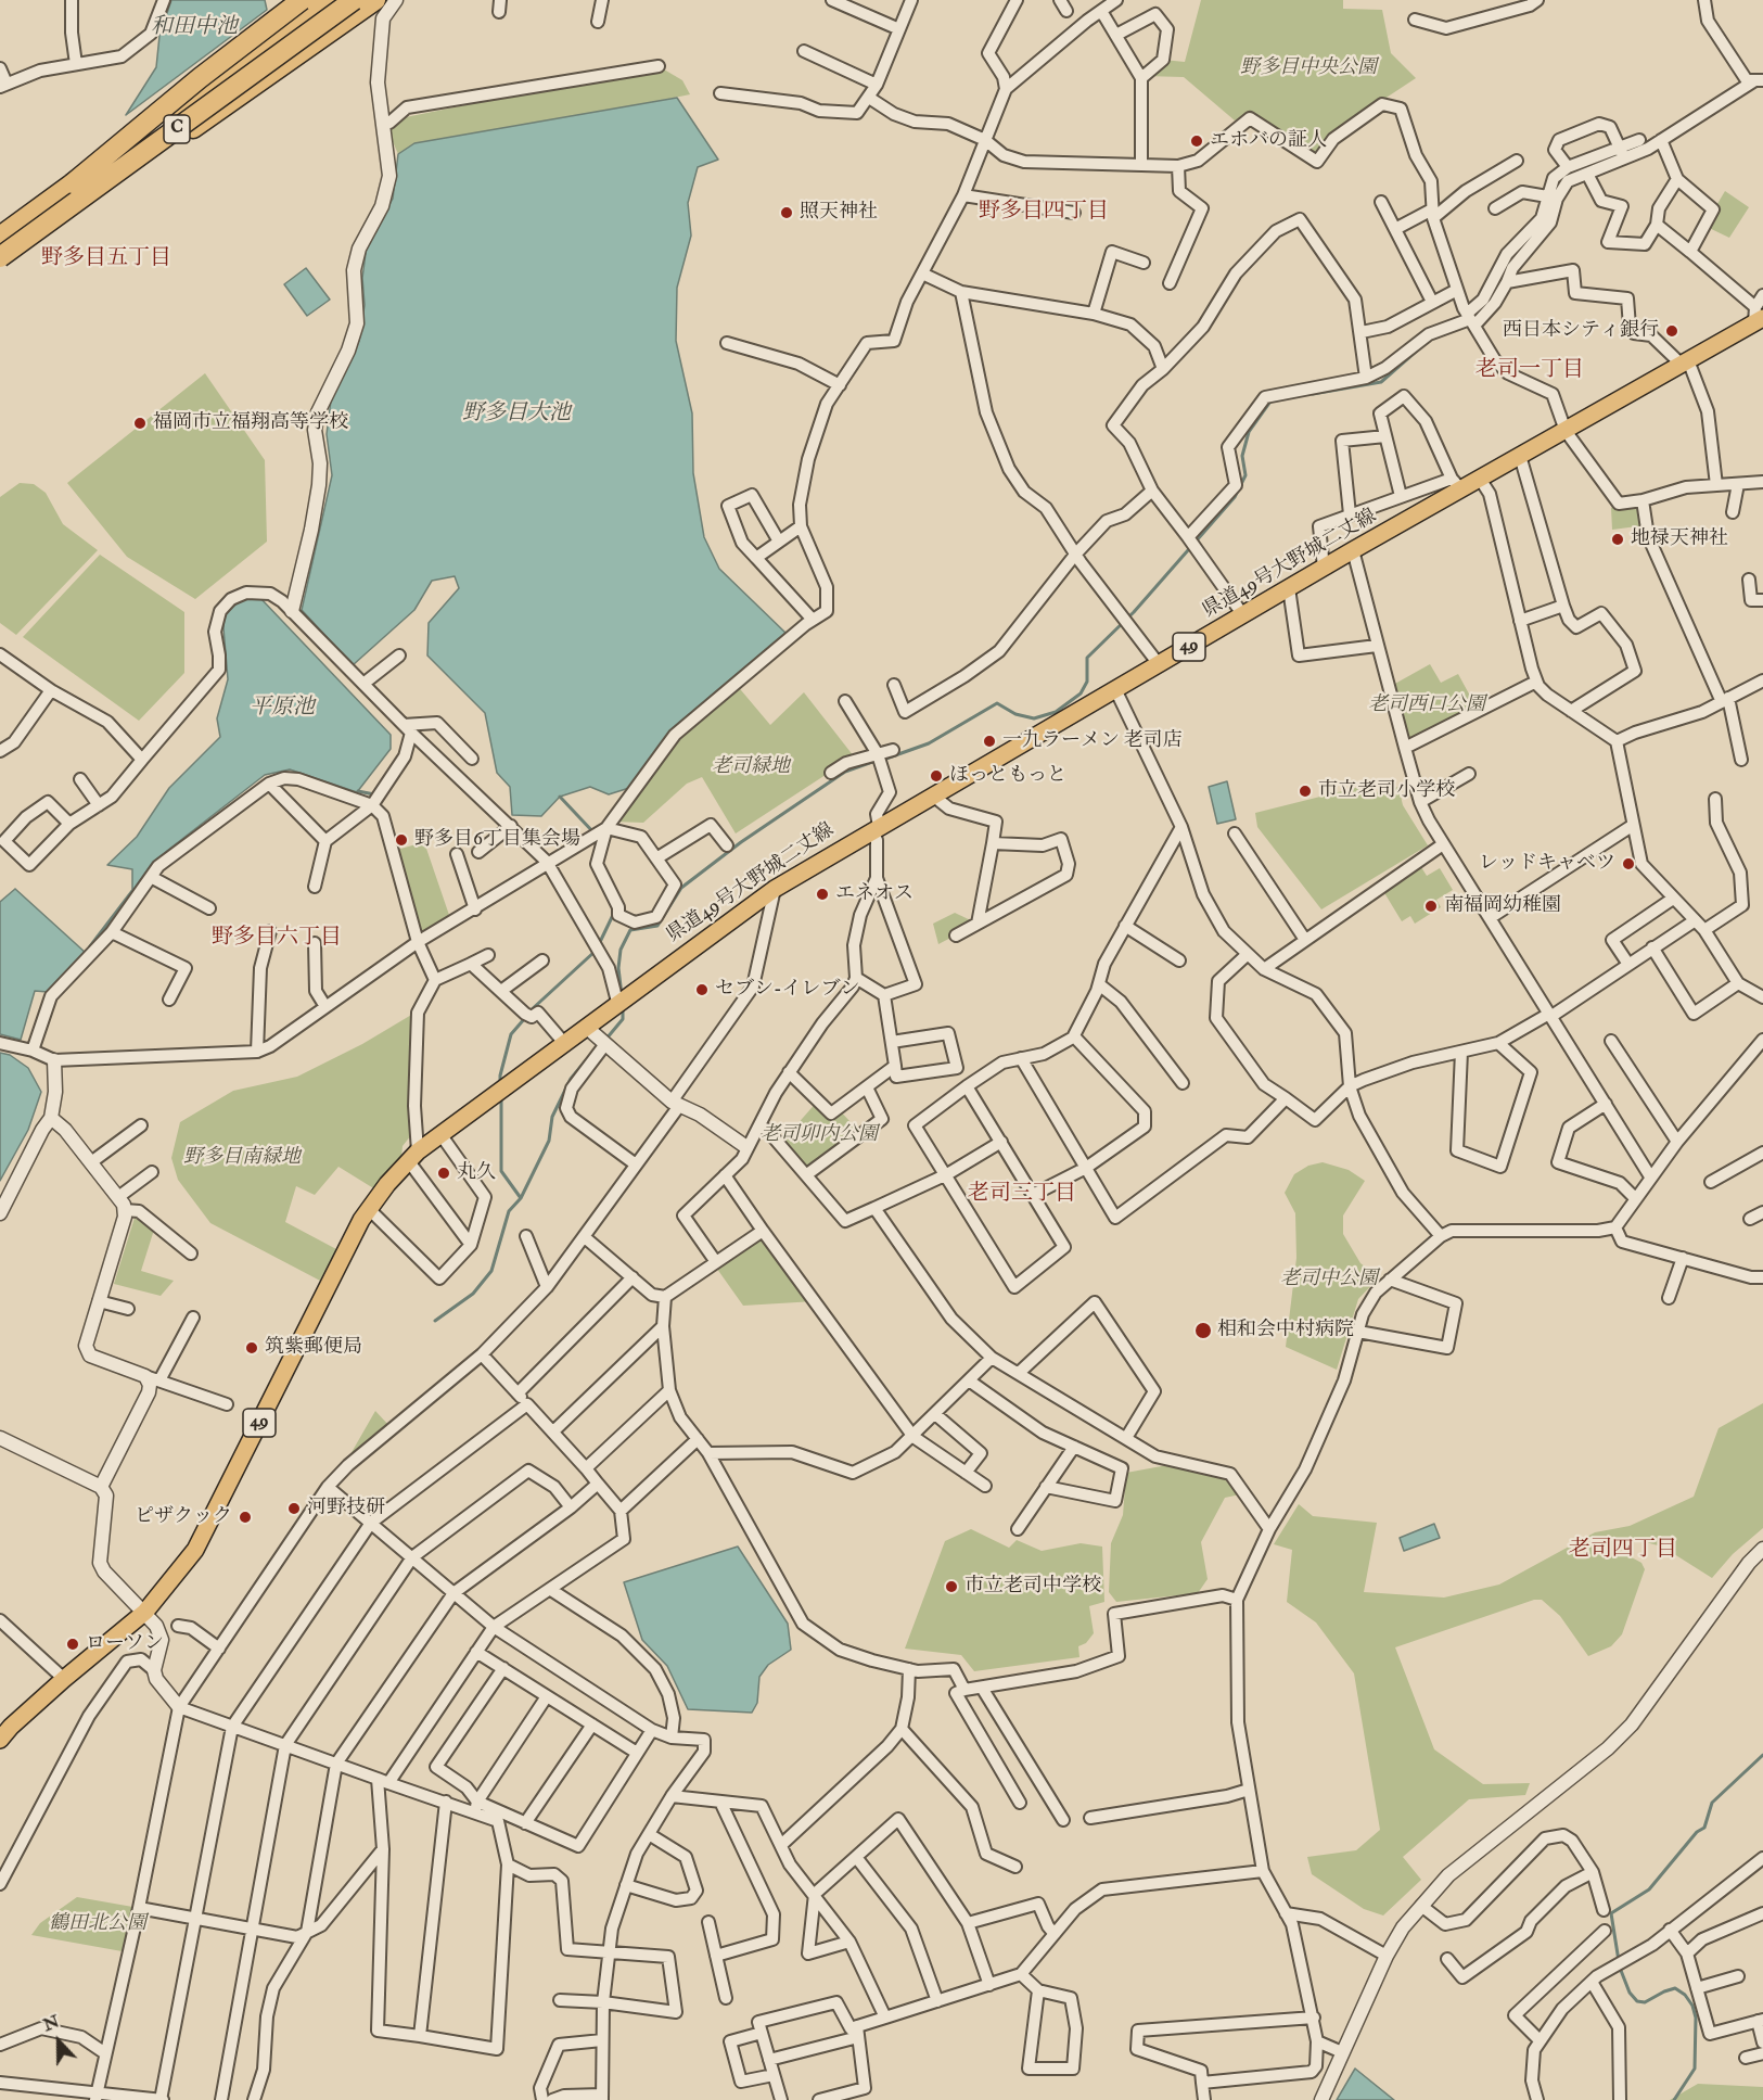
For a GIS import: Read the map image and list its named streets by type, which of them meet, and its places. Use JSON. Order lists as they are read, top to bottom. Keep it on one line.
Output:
{"streets":{"highway":["C"],"main road":["県道49号大野城二丈線","49"]},"districts":["野多目四丁目","野多目五丁目","老司一丁目","野多目六丁目","老司三丁目","老司四丁目"],"water":["和田中池","野多目大池","平原池"],"parks":["野多目中央公園","老司西口公園","老司緑地","老司卯内公園","野多目南緑地","老司中公園","鶴田北公園"],"places":["エホバの証人","照天神社","西日本シティ銀行","福岡市立福翔高等学校","地禄天神社","一九ラーメン 老司店","ほっともっと","市立老司小学校","野多目6丁目集会場","レッドキャベツ","エネオス","南福岡幼稚園","セブン-イレブン","丸久","相和会中村病院","筑紫郵便局","河野技研","ピザクック","市立老司中学校","ローソン"],"north":"top"}
